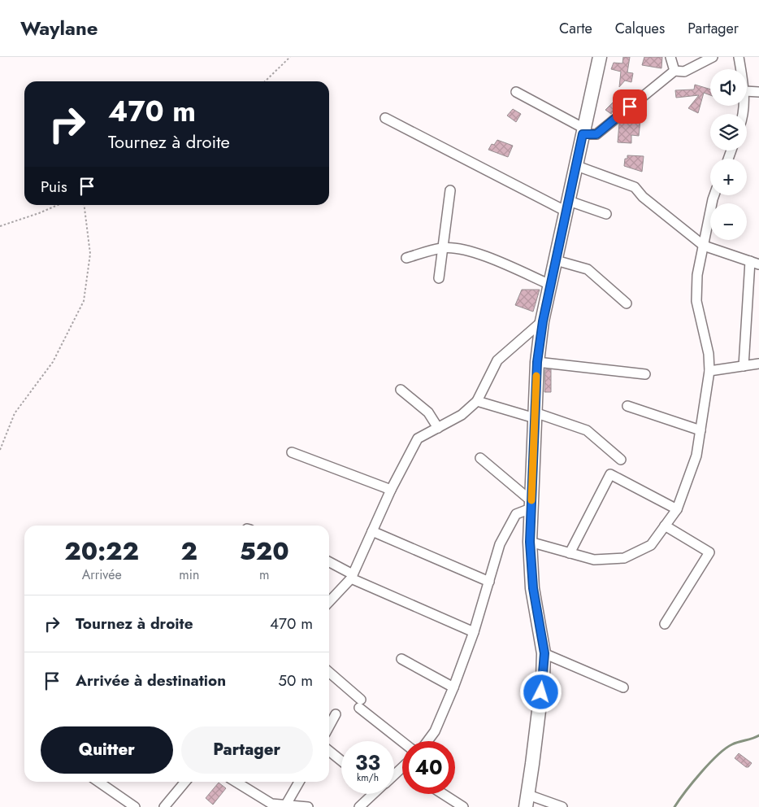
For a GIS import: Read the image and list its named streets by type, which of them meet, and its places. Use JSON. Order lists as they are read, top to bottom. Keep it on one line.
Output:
{"page":{"header":"Waylane","nav":["Carte","Calques","Partager"],"map_buttons":["+","−"],"turn":["470 m","Tournez à droite"],"then":"Puis","eta":["20:22","Arrivée","2","min","520","m"],"list":[{"name":"Tournez à droite","value":"470 m"},{"name":"Arrivée à destination","value":"50 m"}],"buttons":["Quitter","Partager"],"speed":"33 km/h","limit":"40"}}
